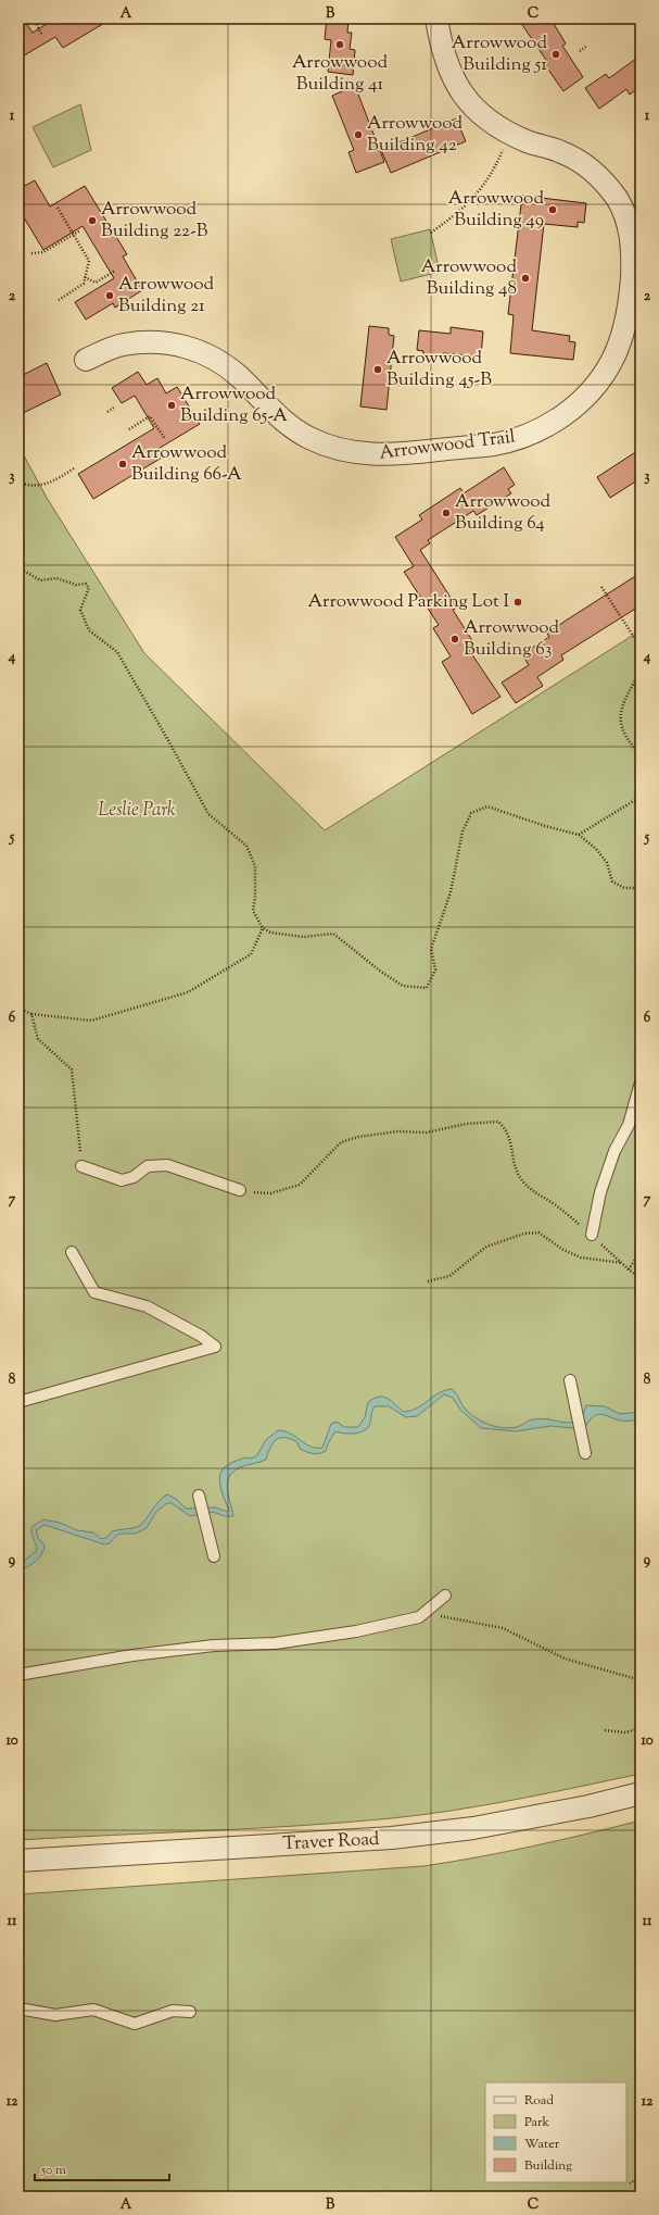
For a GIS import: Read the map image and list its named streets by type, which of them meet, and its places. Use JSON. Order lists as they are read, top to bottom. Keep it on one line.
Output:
{"streets":{"street":["Arrowwood Trail","Traver Road"]},"parks":["Leslie Park"],"places":["Arrowwood Building 41","Arrowwood Building 51","Arrowwood Building 42","Arrowwood Building 49","Arrowwood Building 22-B","Arrowwood Building 48","Arrowwood Building 21","Arrowwood Building 45-B","Arrowwood Building 65-A","Arrowwood Building 66-A","Arrowwood Building 64","Arrowwood Parking Lot I","Arrowwood Building 63"],"legend":["Road","Park","Water","Building"],"scale_bar":"50 m","grid":{"columns":["A","B","C"],"rows":["1","2","3","4","5","6","7","8","9","10","11","12"]}}
